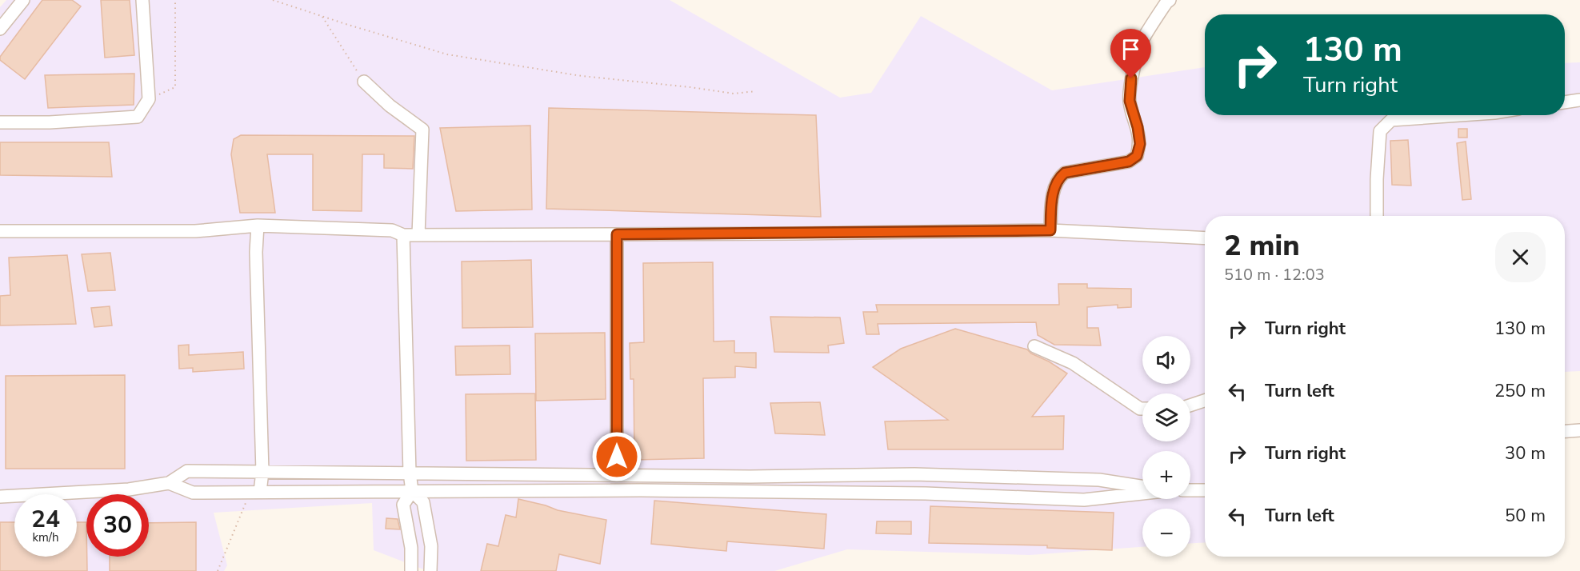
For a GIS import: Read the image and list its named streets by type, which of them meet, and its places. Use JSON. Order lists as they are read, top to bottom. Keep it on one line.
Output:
{"page":{"turn":["130 m","Turn right"],"heading":["2 min","510 m · 12:03"],"list":[{"name":"Turn right","value":"130 m"},{"name":"Turn left","value":"250 m"},{"name":"Turn right","value":"30 m"},{"name":"Turn left","value":"50 m"}],"map_buttons":["+","−"],"speed":"24 km/h","limit":"30"}}
